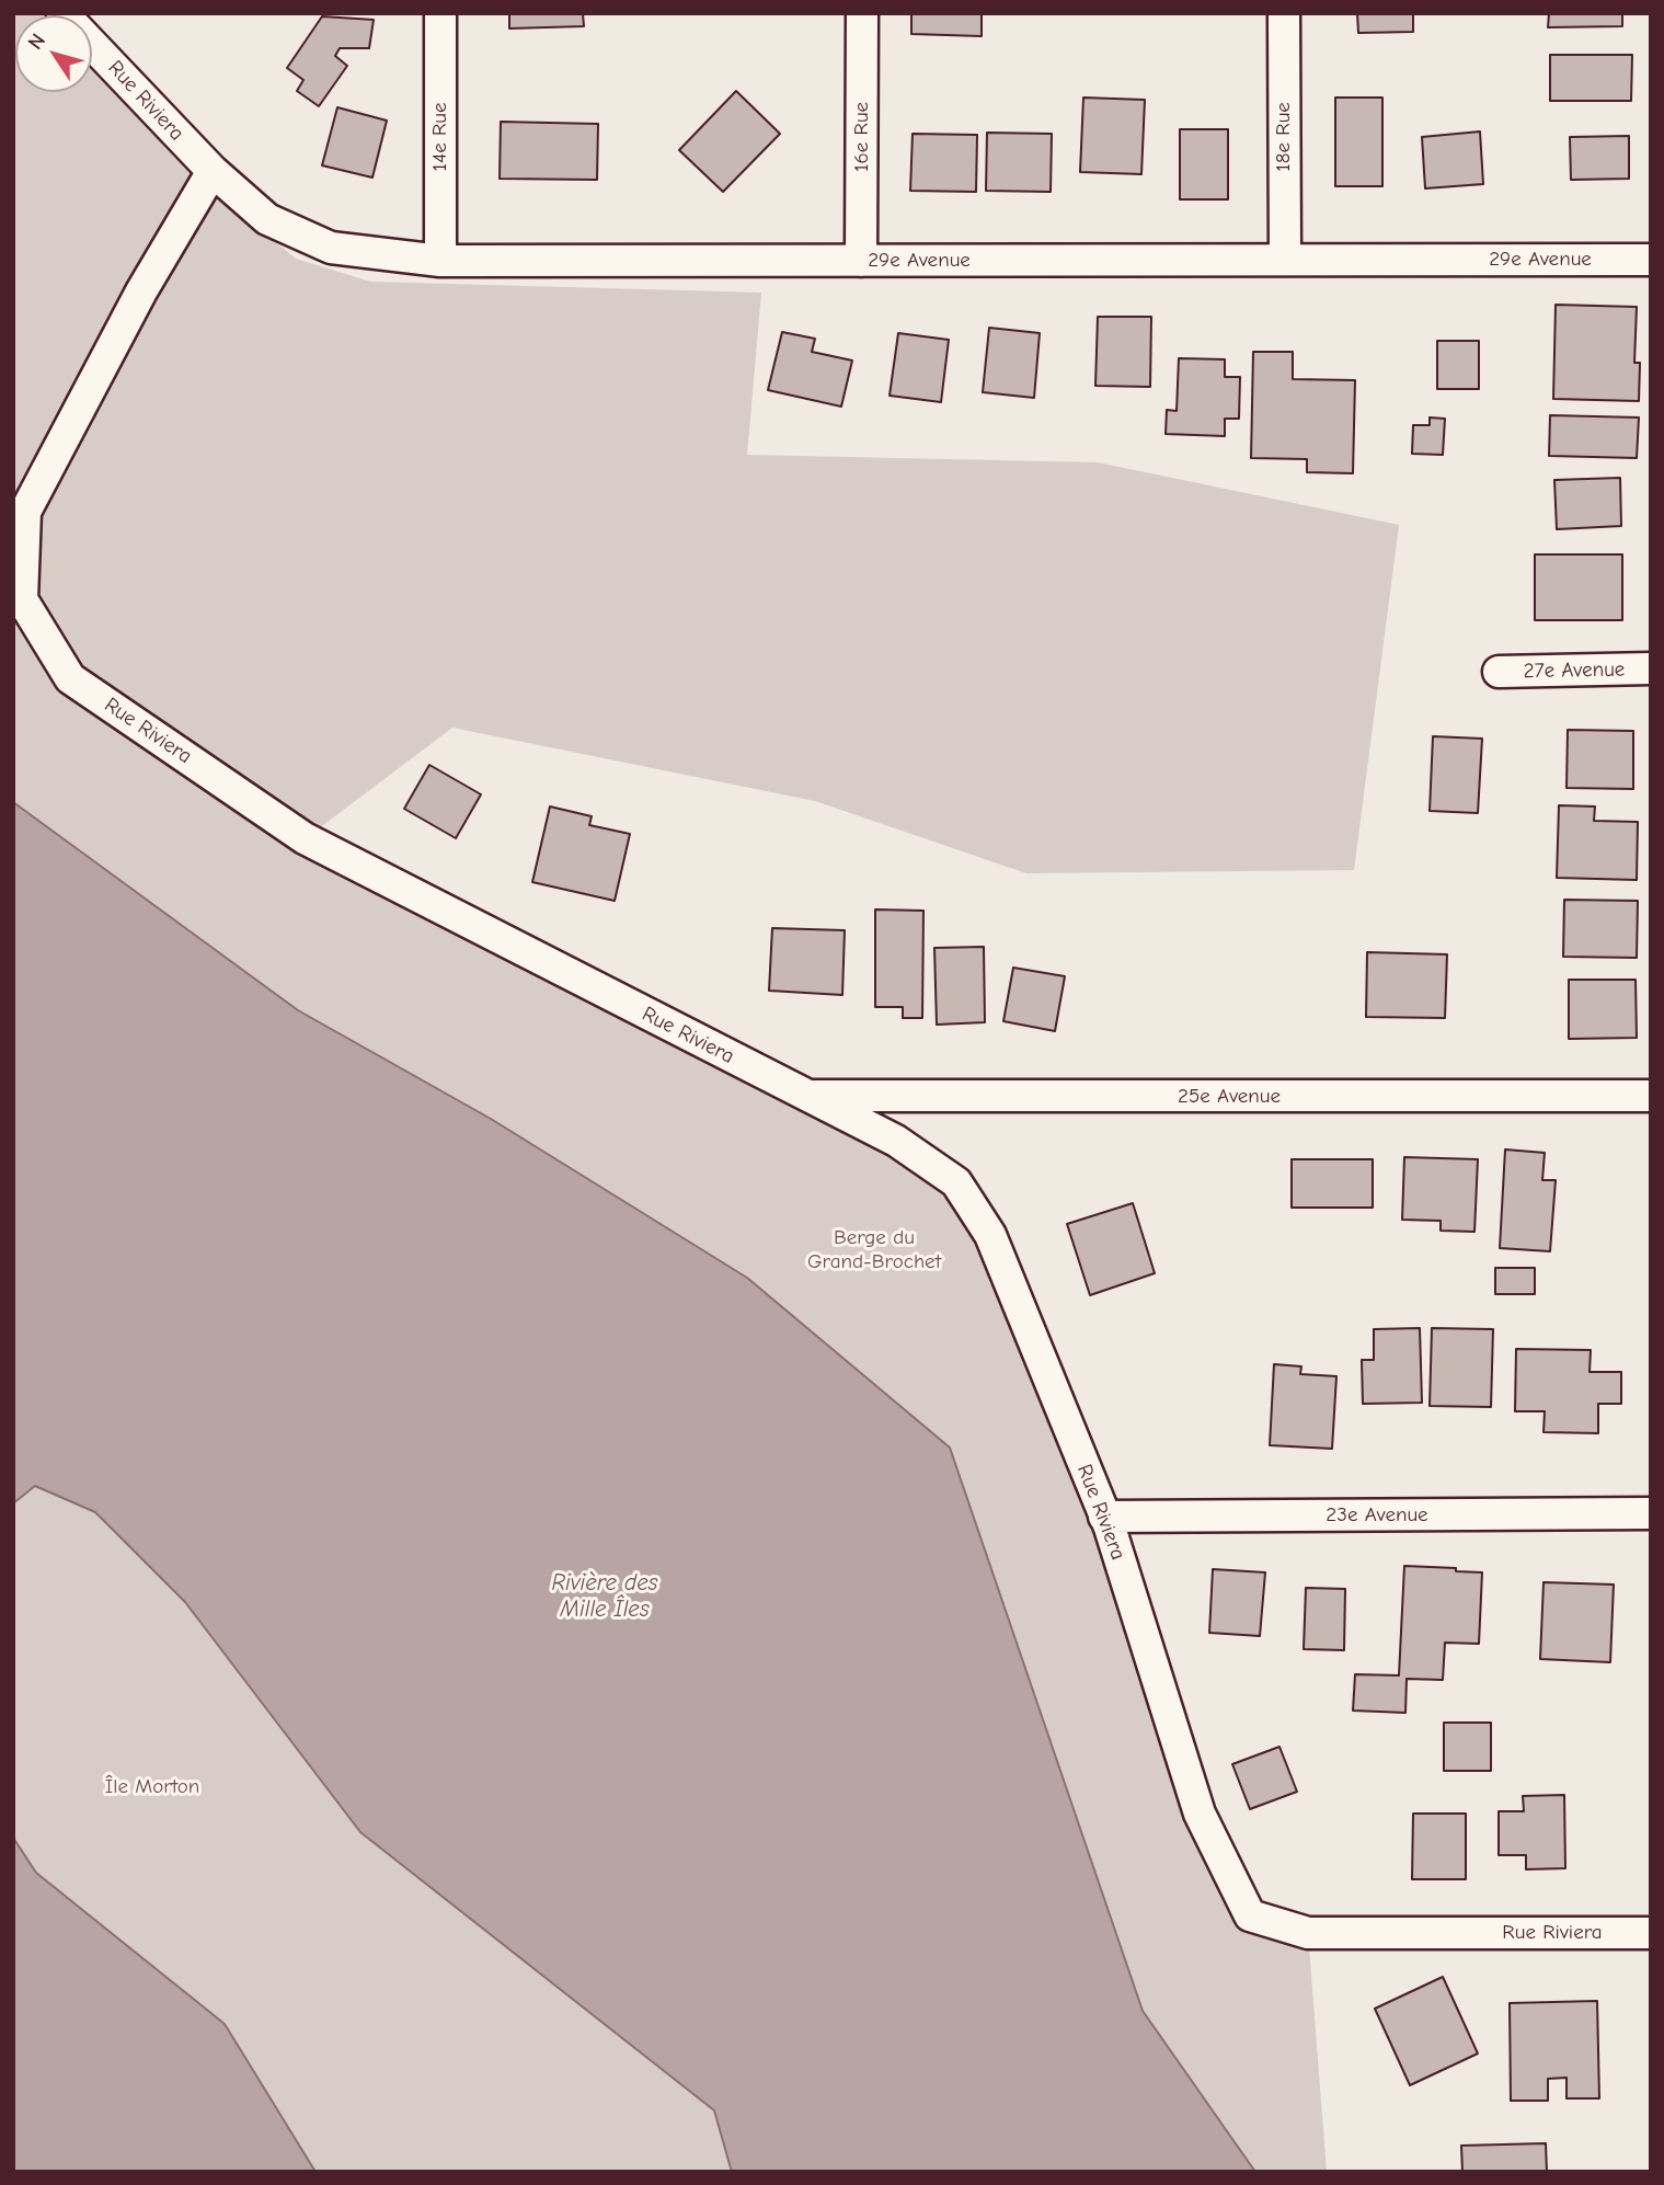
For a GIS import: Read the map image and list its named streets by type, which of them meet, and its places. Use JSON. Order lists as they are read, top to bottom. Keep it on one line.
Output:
{"streets":{"street":["Rue Riviera","14e Rue","16e Rue","18e Rue","29e Avenue","27e Avenue","25e Avenue","23e Avenue"]},"crossings":[["Rue Riviera","29e Avenue"],["Rue Riviera","25e Avenue"],["Rue Riviera","23e Avenue"],["14e Rue","29e Avenue"],["16e Rue","29e Avenue"],["18e Rue","29e Avenue"]],"water":["Rivière des Mille Îles"],"parks":["Berge du Grand-Brochet","Île Morton"],"north":"top left"}
